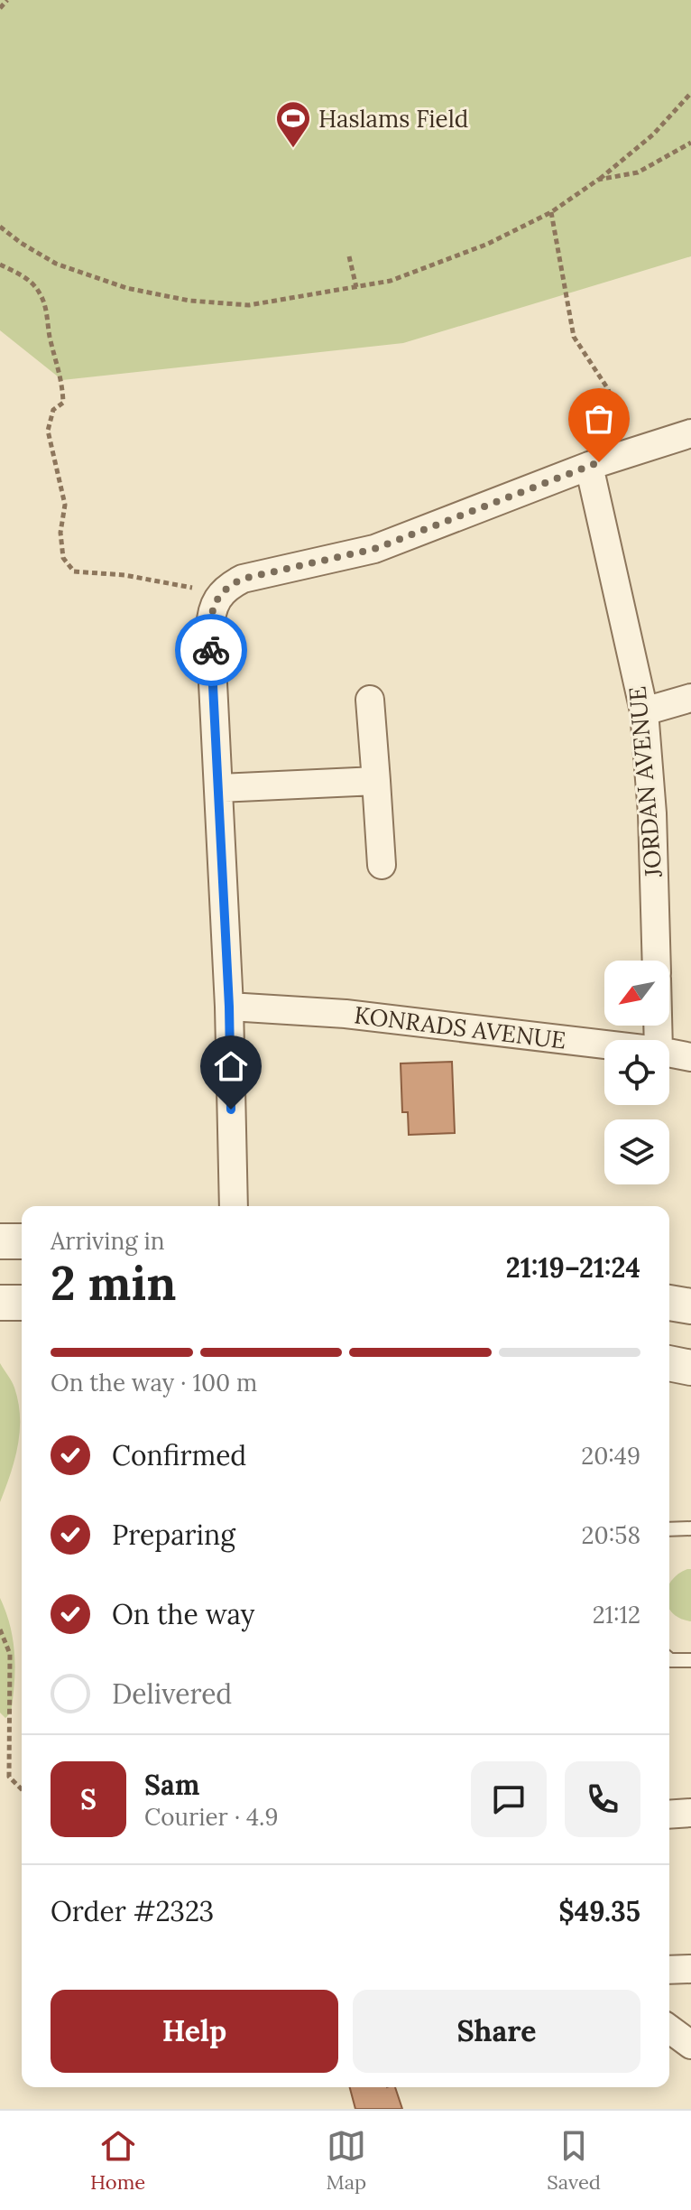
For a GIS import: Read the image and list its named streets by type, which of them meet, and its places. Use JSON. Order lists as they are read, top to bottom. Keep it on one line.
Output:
{"streets":{"street":["JORDAN AVENUE","KONRADS AVENUE"]},"places":{"sports":["Haslams Field"]},"north":"bottom left","page":{"heading":["2 min","Arriving in","21:19–21:24"],"panel":["Sam","Courier · 4.9","Order #2323","$49.35"],"bar":"On the way · 100 m","list":[["Confirmed","20:49"],["Preparing","20:58"],["On the way","21:12"],"Delivered"],"round":"S","buttons":["Help","Share"],"tabs":["Home","Map","Saved"]}}
